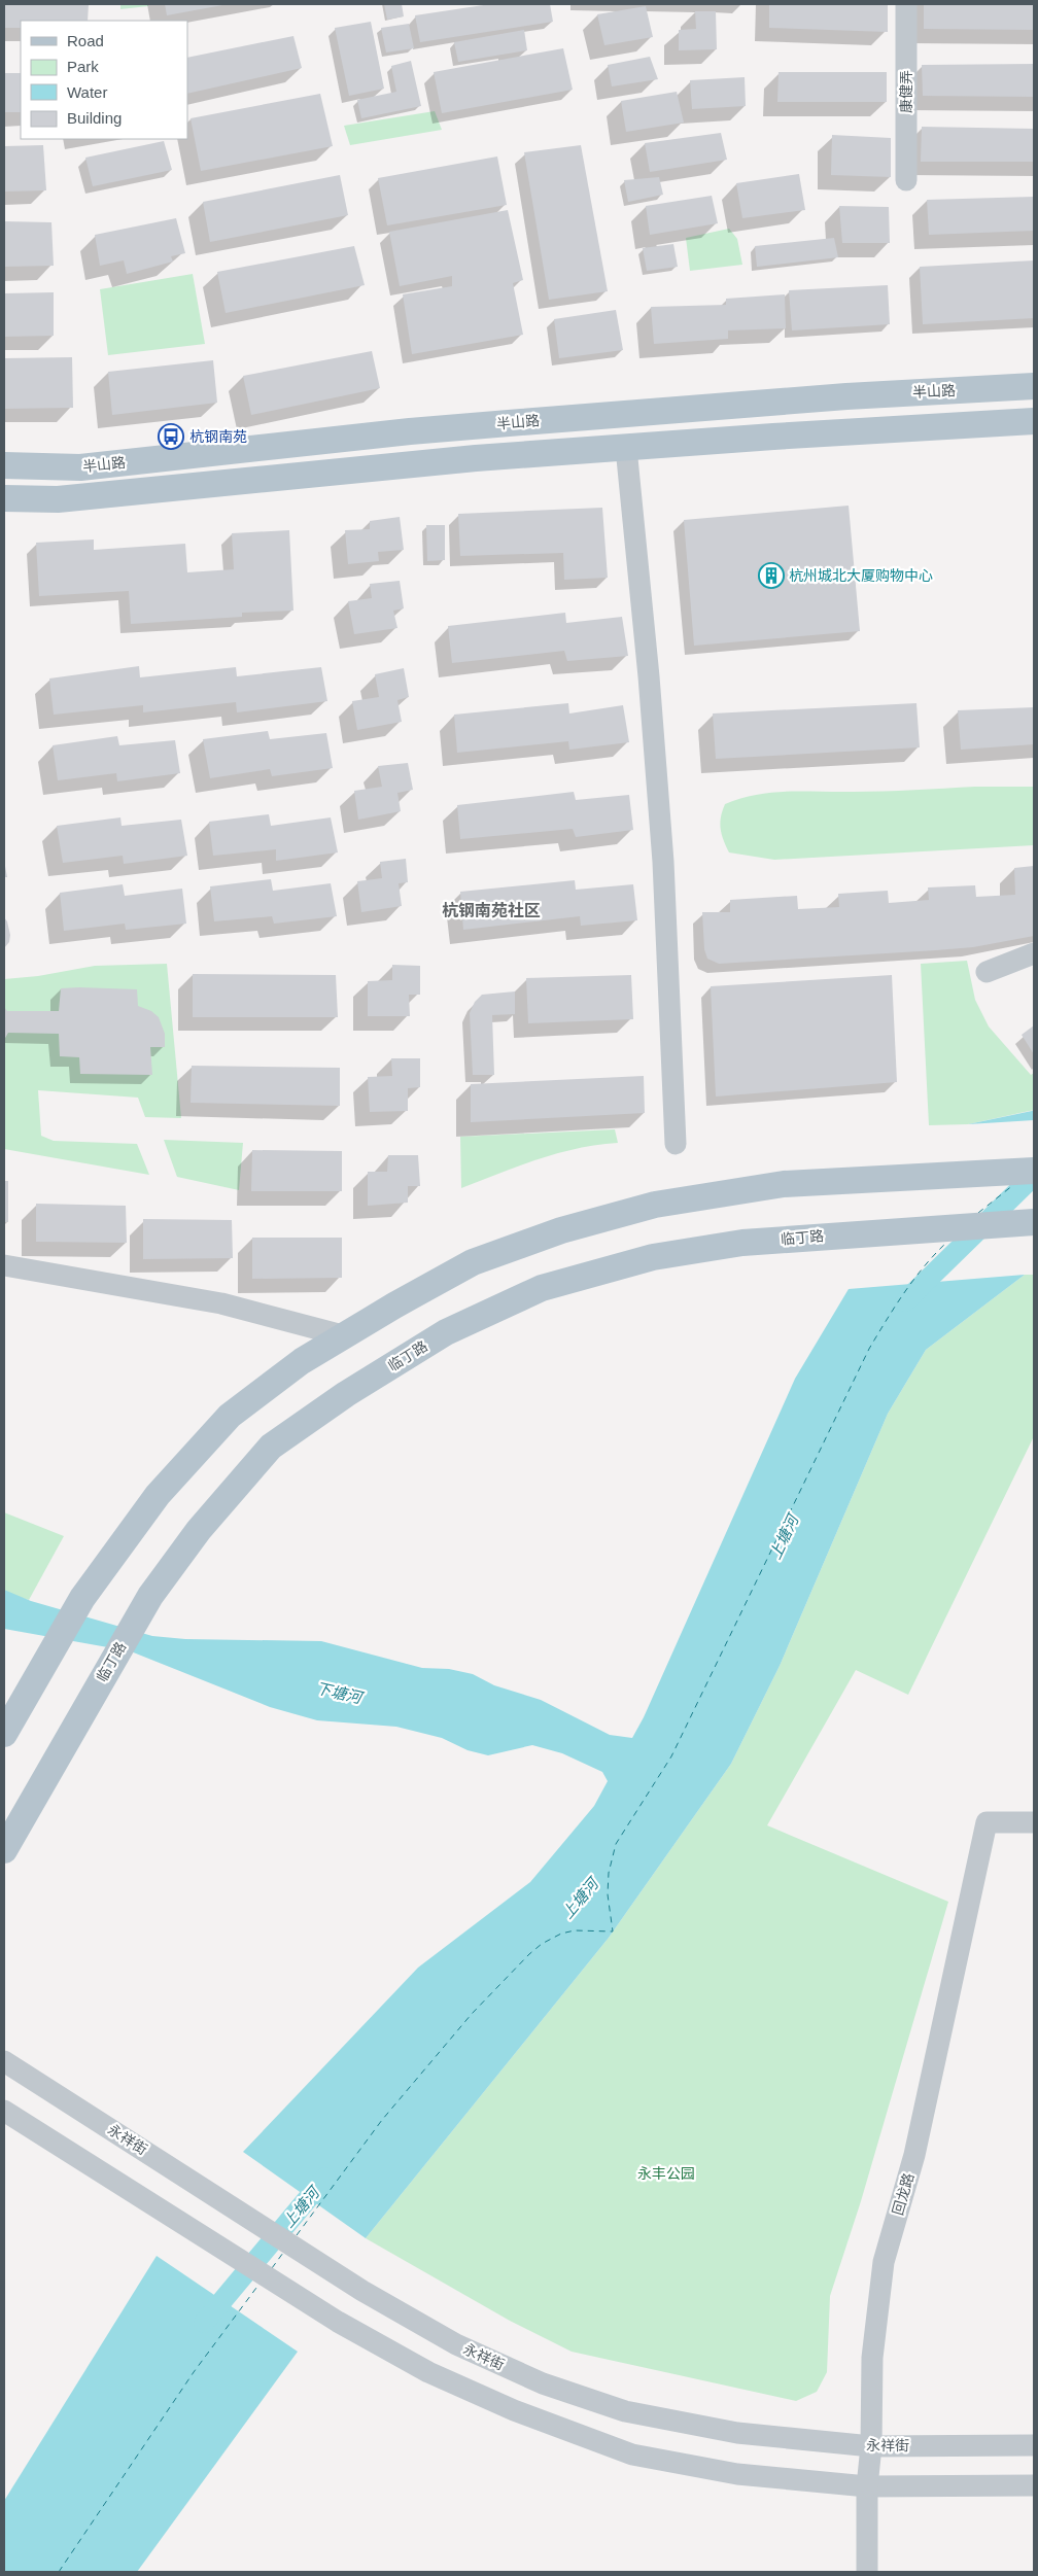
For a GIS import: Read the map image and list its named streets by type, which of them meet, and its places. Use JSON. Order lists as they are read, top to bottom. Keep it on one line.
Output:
{"streets":{"main road":["半山路","临丁路"],"street":["康健弄","永祥街","回龙路"]},"crossings":[["永祥街","回龙路"]],"districts":["杭钢南苑社区"],"water":["上塘河","下塘河"],"parks":["永丰公园"],"places":{"bus stop":["杭钢南苑"],"building":["杭州城北大厦购物中心"]},"legend":["Road","Park","Water","Building"]}
